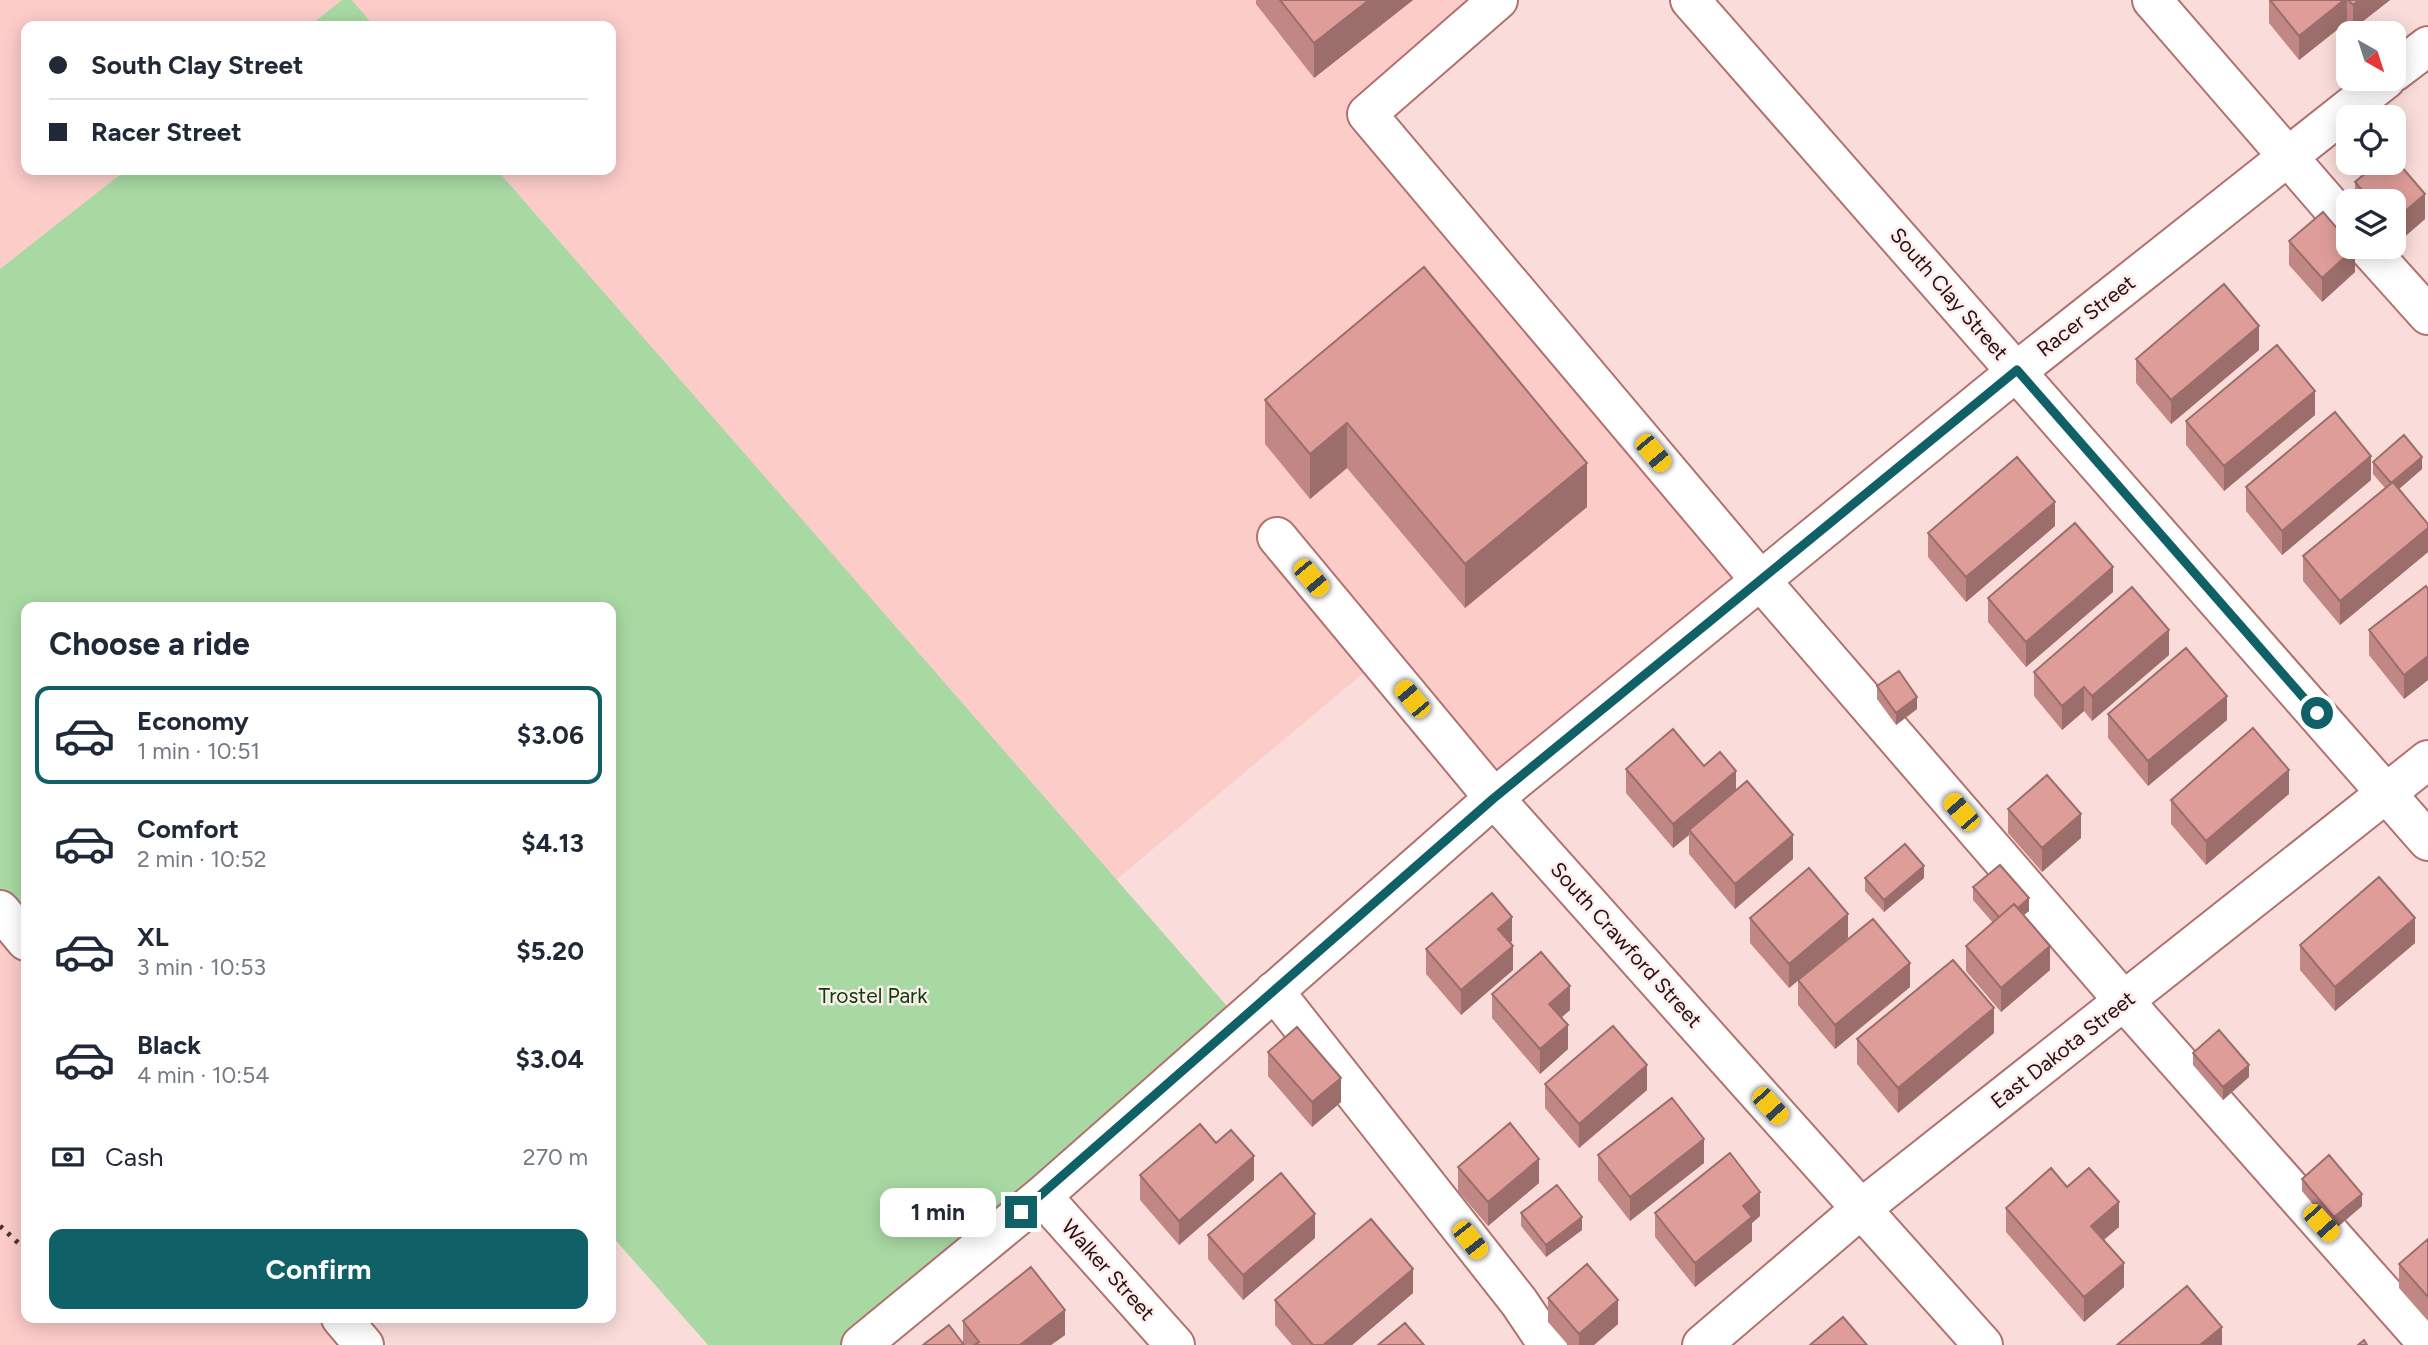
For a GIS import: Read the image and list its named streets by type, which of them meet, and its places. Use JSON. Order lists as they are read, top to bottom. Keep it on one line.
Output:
{"streets":{"street":["South Clay Street","Racer Street","South Crawford Street","East Dakota Street","Walker Street"]},"crossings":[["South Clay Street","Racer Street"],["South Clay Street","East Dakota Street"],["Racer Street","South Crawford Street"],["Racer Street","Walker Street"],["South Crawford Street","East Dakota Street"]],"parks":["Trostel Park"],"north":"bottom right","page":{"banner":["South Clay Street","Racer Street"],"heading":"Choose a ride","list":[{"name":"Economy","note":"1 min · 10:51","value":"$3.06"},{"name":"Comfort","note":"2 min · 10:52","value":"$4.13"},{"name":"XL","note":"3 min · 10:53","value":"$5.20"},{"name":"Black","note":"4 min · 10:54","value":"$3.04"}],"pay":["Cash","270 m"],"bubble":"1 min","buttons":"Confirm"}}
